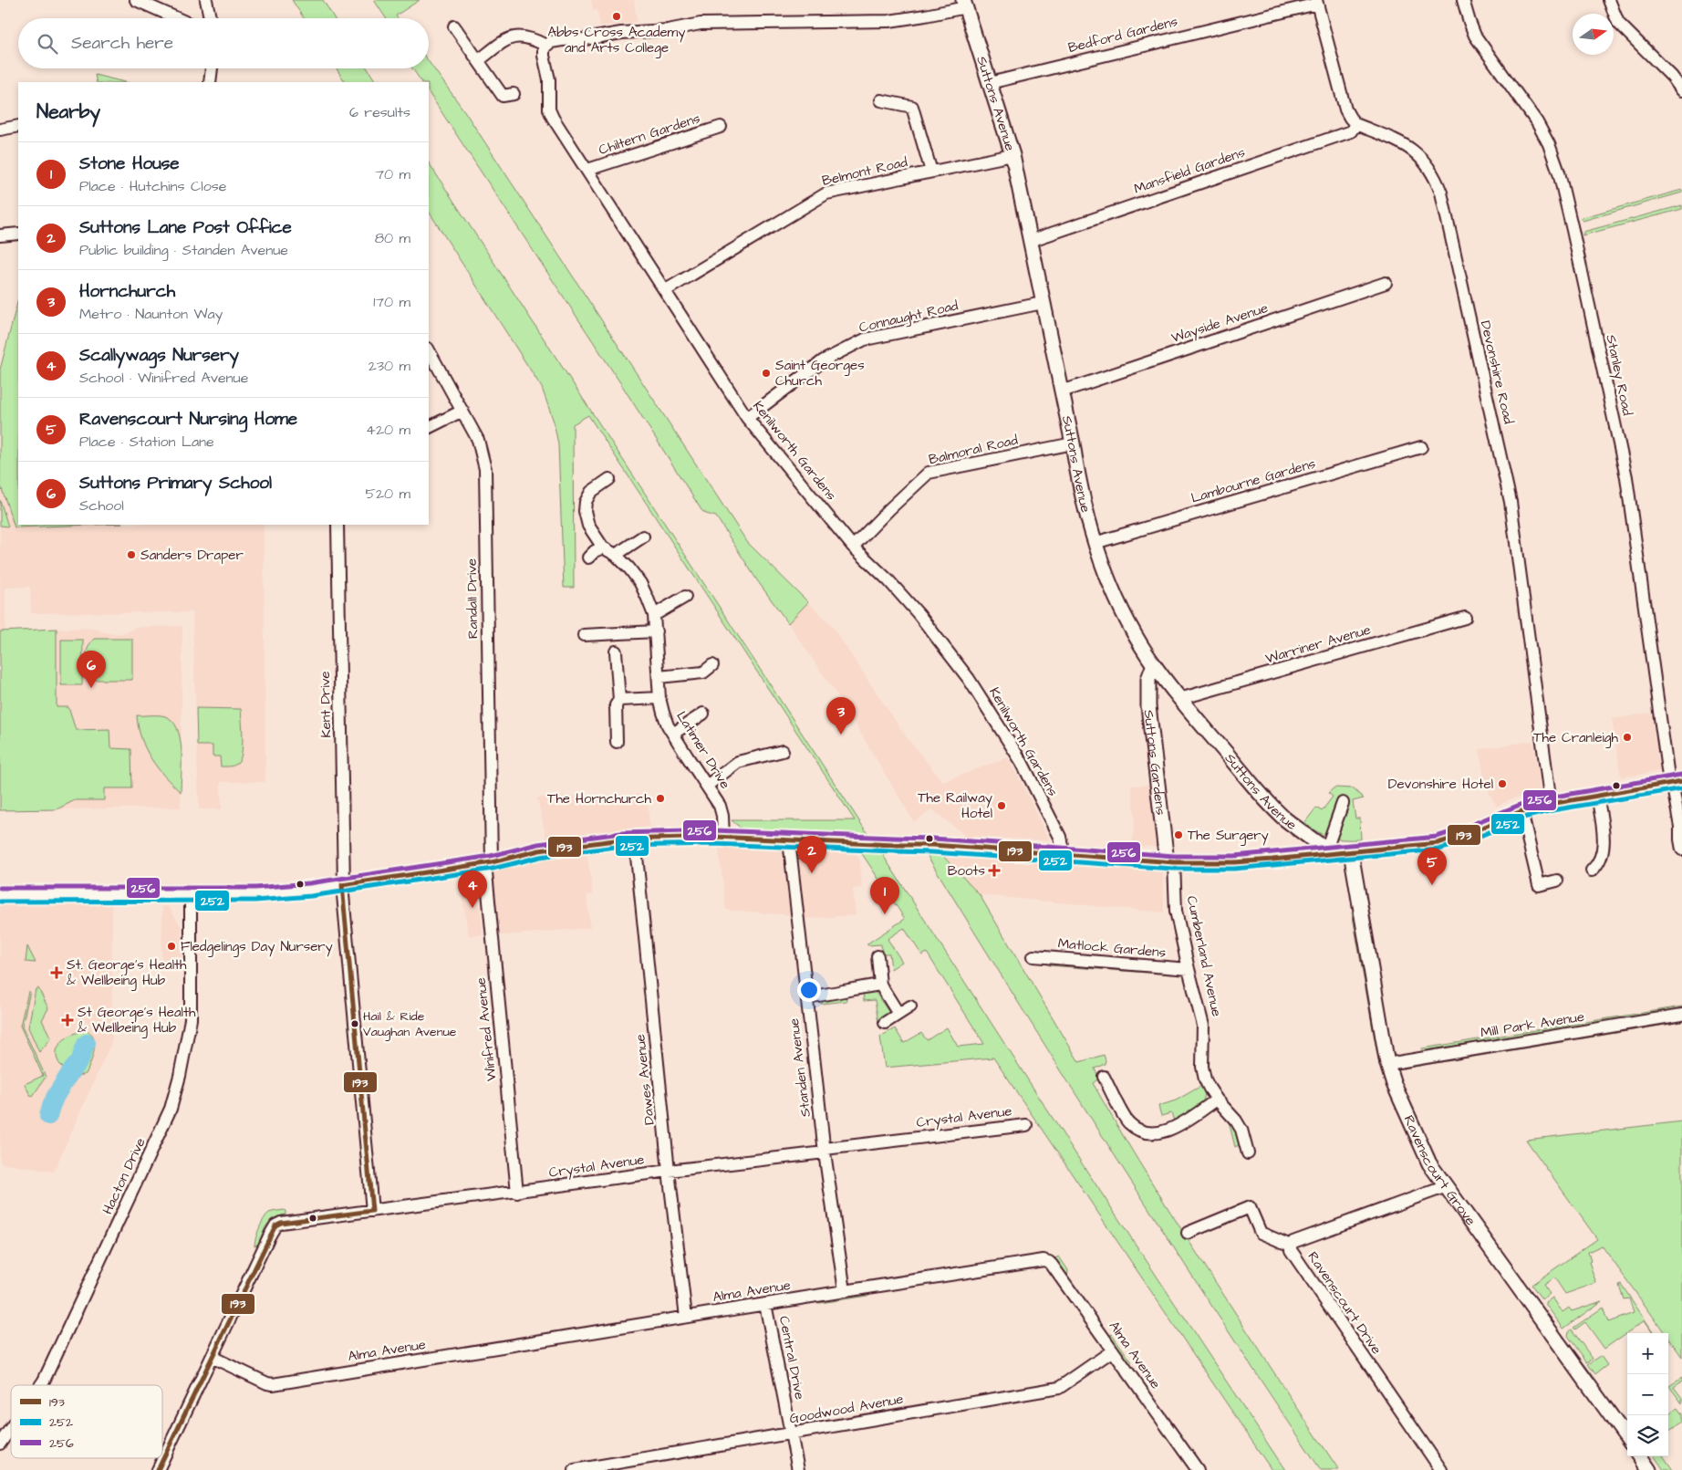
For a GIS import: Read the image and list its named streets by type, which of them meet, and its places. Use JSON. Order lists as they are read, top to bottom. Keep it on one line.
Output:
{"streets":{"street":["Bedford Gardens","Suttons Avenue","Chiltern Gardens","Mansfield Gardens","Belmont Road","Connaught Road","Wayside Avenue","Devonshire Road","Stanley Road","Balmoral Road","Kenilworth Gardens","Lambourne Gardens","Randall Drive","Warriner Avenue","Kent Drive","Latimer Drive","Suttons Gardens","Matlock Gardens","Cumberland Avenue","Mill Park Avenue","Winifred Avenue","Standen Avenue","Dawes Avenue","Crystal Avenue","Ravenscourt Grove","Hacton Drive","Alma Avenue","Ravenscourt Drive","Central Drive","Goodwood Avenue"]},"crossings":[["Bedford Gardens","Suttons Avenue"],["Suttons Avenue","Mansfield Gardens"],["Suttons Avenue","Belmont Road"],["Suttons Avenue","Connaught Road"],["Suttons Avenue","Wayside Avenue"],["Suttons Avenue","Balmoral Road"],["Suttons Avenue","Lambourne Gardens"],["Suttons Avenue","Warriner Avenue"],["Suttons Avenue","Suttons Gardens"],["Chiltern Gardens","Kenilworth Gardens"],["Mansfield Gardens","Devonshire Road"],["Belmont Road","Kenilworth Gardens"],["Connaught Road","Kenilworth Gardens"],["Balmoral Road","Kenilworth Gardens"],["Randall Drive","Winifred Avenue"],["Kent Drive","Crystal Avenue"],["Suttons Gardens","Cumberland Avenue"],["Matlock Gardens","Cumberland Avenue"],["Mill Park Avenue","Ravenscourt Grove"],["Winifred Avenue","Crystal Avenue"],["Standen Avenue","Crystal Avenue"],["Standen Avenue","Alma Avenue"],["Dawes Avenue","Crystal Avenue"],["Dawes Avenue","Alma Avenue"],["Crystal Avenue","Alma Avenue"],["Ravenscourt Grove","Ravenscourt Drive"],["Alma Avenue","Central Drive"],["Alma Avenue","Goodwood Avenue"],["Central Drive","Goodwood Avenue"]],"places":{"other":["Abbs Cross Academy and Arts College","Saint Georges Church","Sanders Draper","The Cranleigh","Devonshire Hotel","The Hornchurch","The Railway Hotel","The Surgery","Fledgelings Day Nursery","Hail & Ride Vaughan Avenue"],"health":["Boots","St. George's Health & Wellbeing Hub","St George's Health & Wellbeing Hub"]},"lines":["transit line 256","transit line 193","transit line 252"],"legend":["193","252","256"],"north":"right","page":{"search":"Search here","heading":["Nearby","6 results"],"list":[{"mark":"1","name":"Stone House","note":"Place · Hutchins Close","value":"70 m"},{"mark":"2","name":"Suttons Lane Post Office","note":"Public building · Standen Avenue","value":"80 m"},{"mark":"3","name":"Hornchurch","note":"Metro · Naunton Way","value":"170 m"},{"mark":"4","name":"Scallywags Nursery","note":"School · Winifred Avenue","value":"230 m"},{"mark":"5","name":"Ravenscourt Nursing Home","note":"Place · Station Lane","value":"420 m"},{"mark":"6","name":"Suttons Primary School","note":"School","value":"520 m"}],"pins":["6","3","2","5","4","1"],"map_buttons":["+","−"]}}
